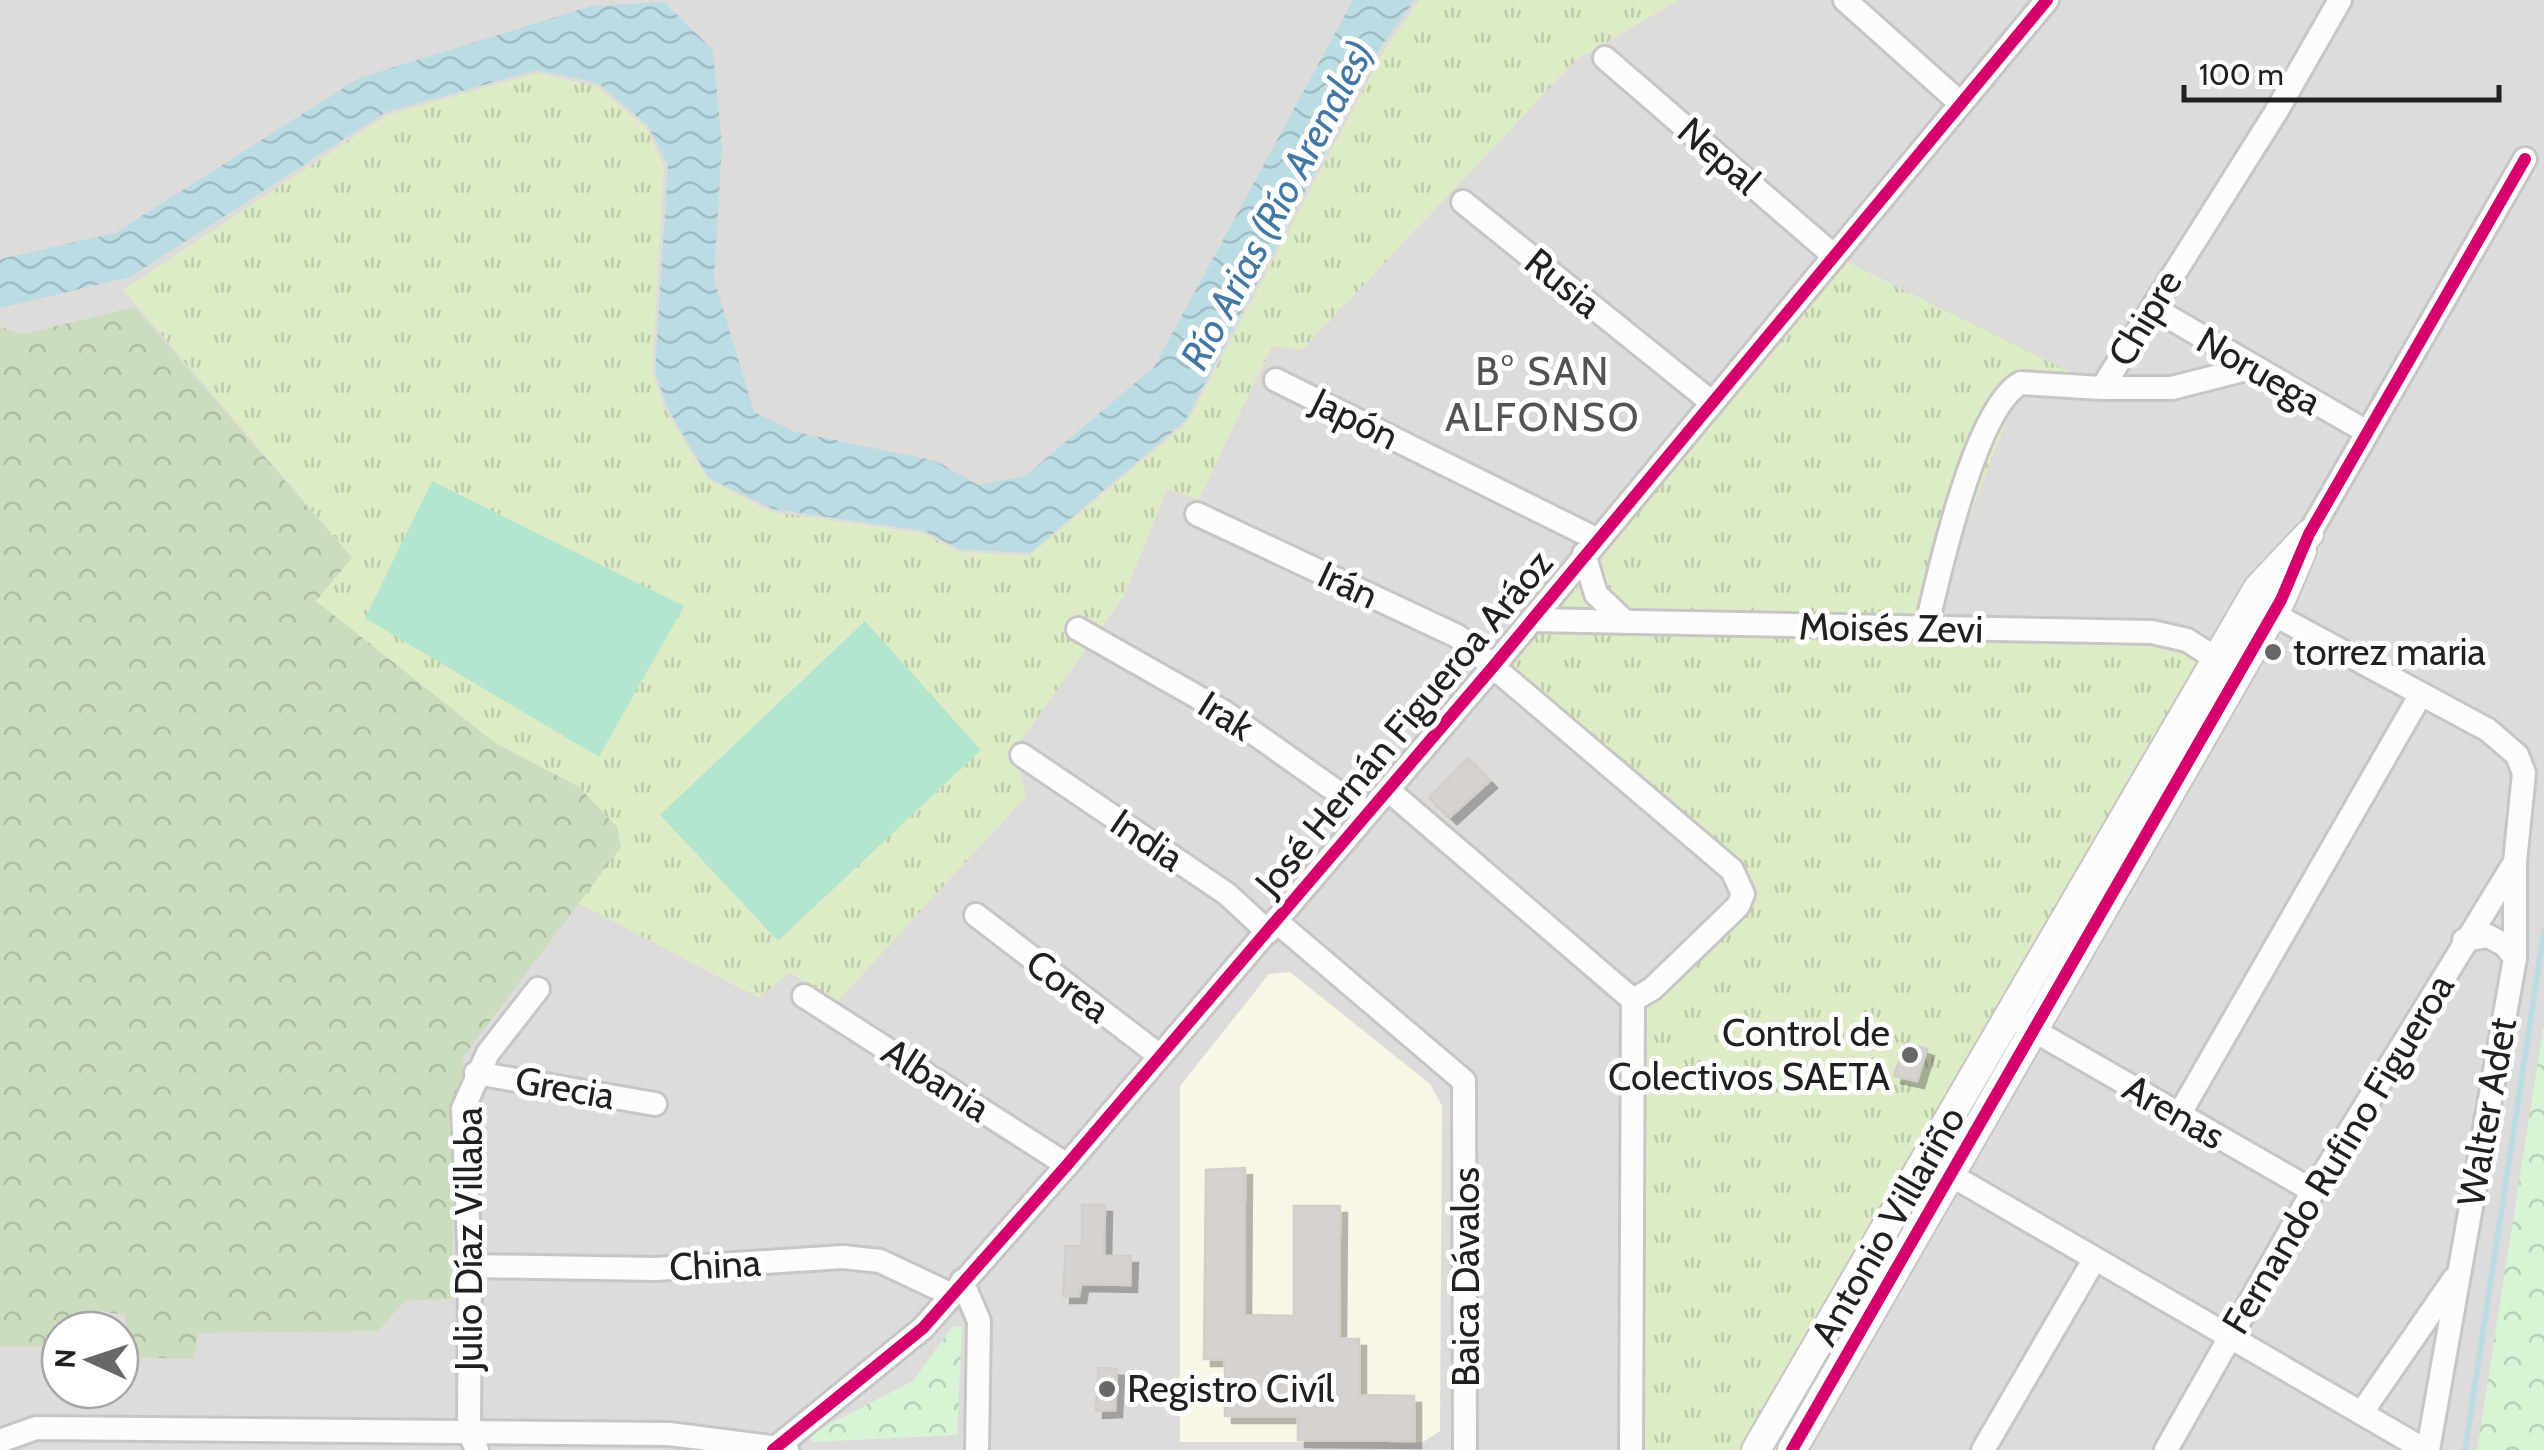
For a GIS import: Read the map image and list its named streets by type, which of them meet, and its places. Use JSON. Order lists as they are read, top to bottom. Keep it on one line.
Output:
{"streets":{"street":["Nepal","Rusia","Chipre","Noruega","Japón","Irán","Moisés Zevi","Irak","José Hernán Figueroa Aráoz","India","Corea","Albania","Grecia","Arenas","Walter Adet","Fernando Rufino Figueroa","Antonio Villariño","Julio Díaz Villaba","China","Baica Dávalos"]},"crossings":[["Nepal","José Hernán Figueroa Aráoz"],["Rusia","José Hernán Figueroa Aráoz"],["Chipre","Noruega"],["Chipre","Moisés Zevi"],["Japón","José Hernán Figueroa Aráoz"],["Irán","José Hernán Figueroa Aráoz"],["Moisés Zevi","José Hernán Figueroa Aráoz"],["Moisés Zevi","Antonio Villariño"],["Irak","José Hernán Figueroa Aráoz"],["José Hernán Figueroa Aráoz","India"],["José Hernán Figueroa Aráoz","Corea"],["José Hernán Figueroa Aráoz","Albania"],["José Hernán Figueroa Aráoz","China"],["India","Baica Dávalos"],["Grecia","Julio Díaz Villaba"],["Arenas","Fernando Rufino Figueroa"],["Arenas","Antonio Villariño"],["Walter Adet","Fernando Rufino Figueroa"],["Julio Díaz Villaba","China"]],"districts":["B° SAN ALFONSO"],"water":["Río Arias (Río Arenales)"],"places":["torrez maria","Control de Colectivos SAETA","Registro Civíl"],"scale_bar":"100 m","north":"left"}
